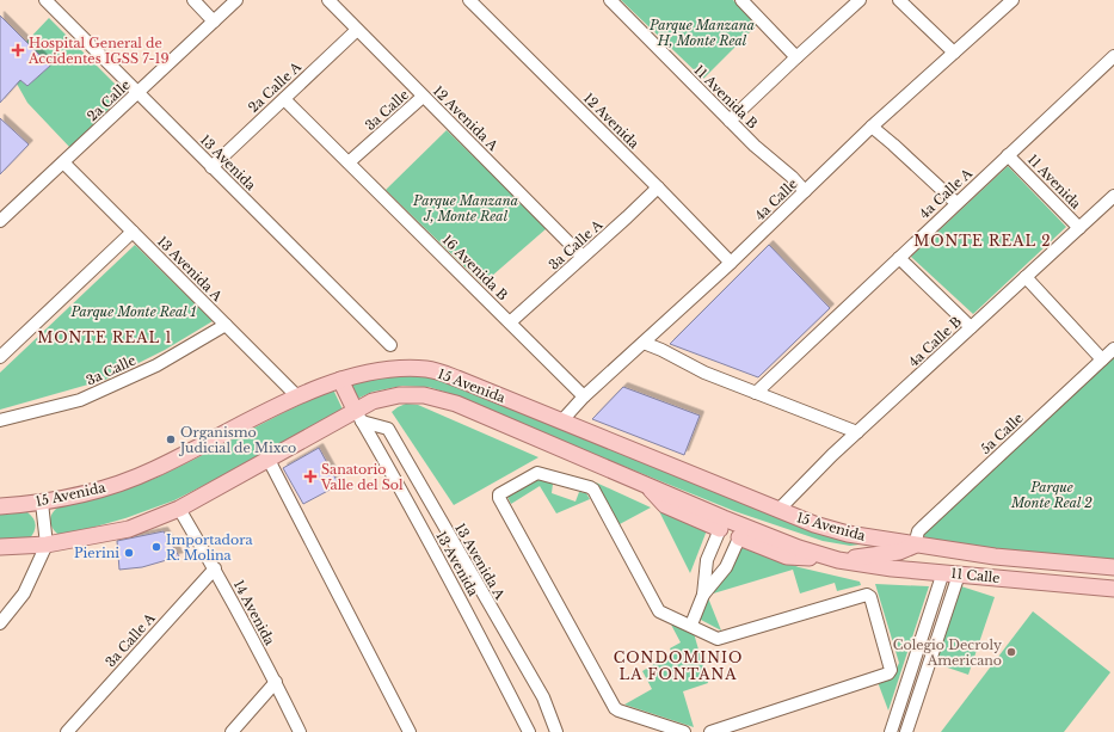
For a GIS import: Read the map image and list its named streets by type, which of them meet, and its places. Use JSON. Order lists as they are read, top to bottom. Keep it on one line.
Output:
{"streets":{"main road":["15 Avenida","11 Calle"],"street":["2a Calle A","11 Avenida B","2a Calle","3a Calle","12 Avenida A","12 Avenida","13 Avenida","11 Avenida","4a Calle A","4a Calle","3a Calle A","16 Avenida B","13 Avenida A","4a Calle B","5a Calle","14 Avenida"]},"crossings":[["2a Calle A","12 Avenida A"],["2a Calle A","13 Avenida"],["2a Calle A","16 Avenida B"],["11 Avenida B","4a Calle"],["2a Calle","13 Avenida"],["2a Calle","13 Avenida A"],["3a Calle","12 Avenida A"],["3a Calle","16 Avenida B"],["3a Calle","13 Avenida A"],["12 Avenida A","3a Calle A"],["12 Avenida","4a Calle"],["12 Avenida","3a Calle A"],["13 Avenida","13 Avenida A"],["13 Avenida","15 Avenida"],["11 Avenida","4a Calle A"],["11 Avenida","4a Calle B"],["4a Calle","16 Avenida B"],["4a Calle","15 Avenida"],["3a Calle A","16 Avenida B"],["3a Calle A","14 Avenida"],["13 Avenida A","15 Avenida"],["4a Calle B","15 Avenida"],["15 Avenida","5a Calle"],["15 Avenida","11 Calle"],["15 Avenida","14 Avenida"],["5a Calle","11 Calle"]],"districts":["MONTE REAL 2","MONTE REAL 1","CONDOMINIO LA FONTANA"],"parks":["Parque Manzana H, Monte Real","Parque Manzana J, Monte Real","Parque Monte Real 1","Parque Monte Real 2"],"places":{"health":["Hospital General de Accidentes IGSS 7-19","Sanatorio Valle del Sol"],"other":["Organismo Judicial de Mixco","Importadora R. Molina","Pierini","Colegio Decroly Americano"]}}
